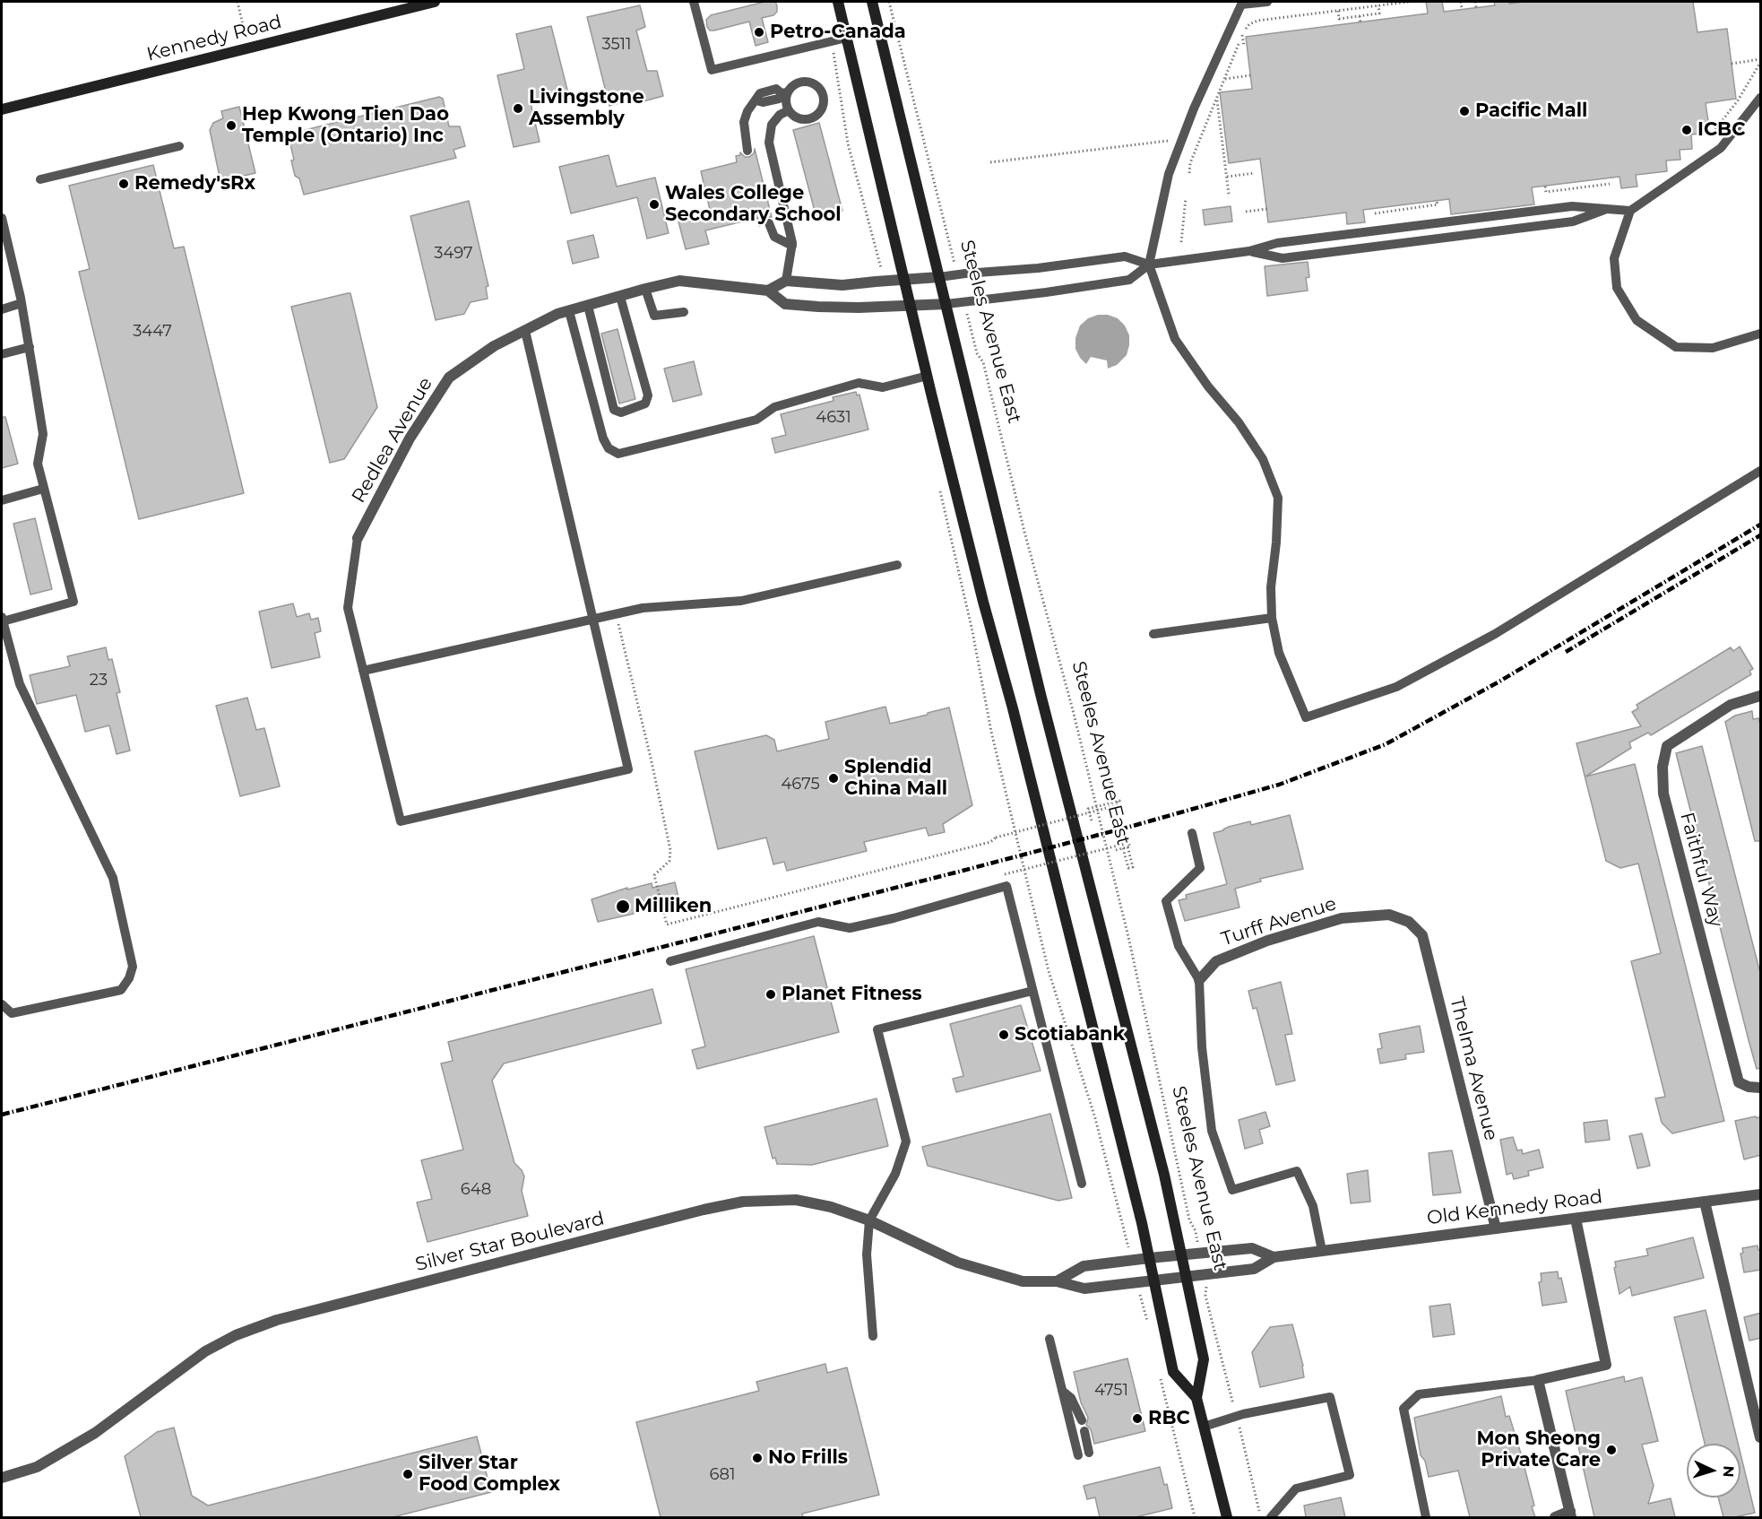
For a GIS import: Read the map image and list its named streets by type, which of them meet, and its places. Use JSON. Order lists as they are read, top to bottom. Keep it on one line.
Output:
{"streets":{"main road":["Kennedy Road","Steeles Avenue East"],"street":["Redlea Avenue","Faithful Way","Turff Avenue","Thelma Avenue","Old Kennedy Road","Silver Star Boulevard"]},"crossings":[["Steeles Avenue East","Redlea Avenue"],["Steeles Avenue East","Old Kennedy Road"],["Steeles Avenue East","Silver Star Boulevard"],["Turff Avenue","Thelma Avenue"],["Thelma Avenue","Old Kennedy Road"],["Old Kennedy Road","Silver Star Boulevard"]],"places":["Petro-Canada","Livingstone Assembly","Pacific Mall","Hep Kwong Tien Dao Temple (Ontario) Inc","ICBC","Remedy'sRx","Wales College Secondary School","Splendid China Mall","Milliken","Planet Fitness","Scotiabank","RBC","Mon Sheong Private Care","No Frills","Silver Star Food Complex"],"house_numbers":["3511","3497","3447","4631","23","4675","648","4751","681"],"north":"right"}
